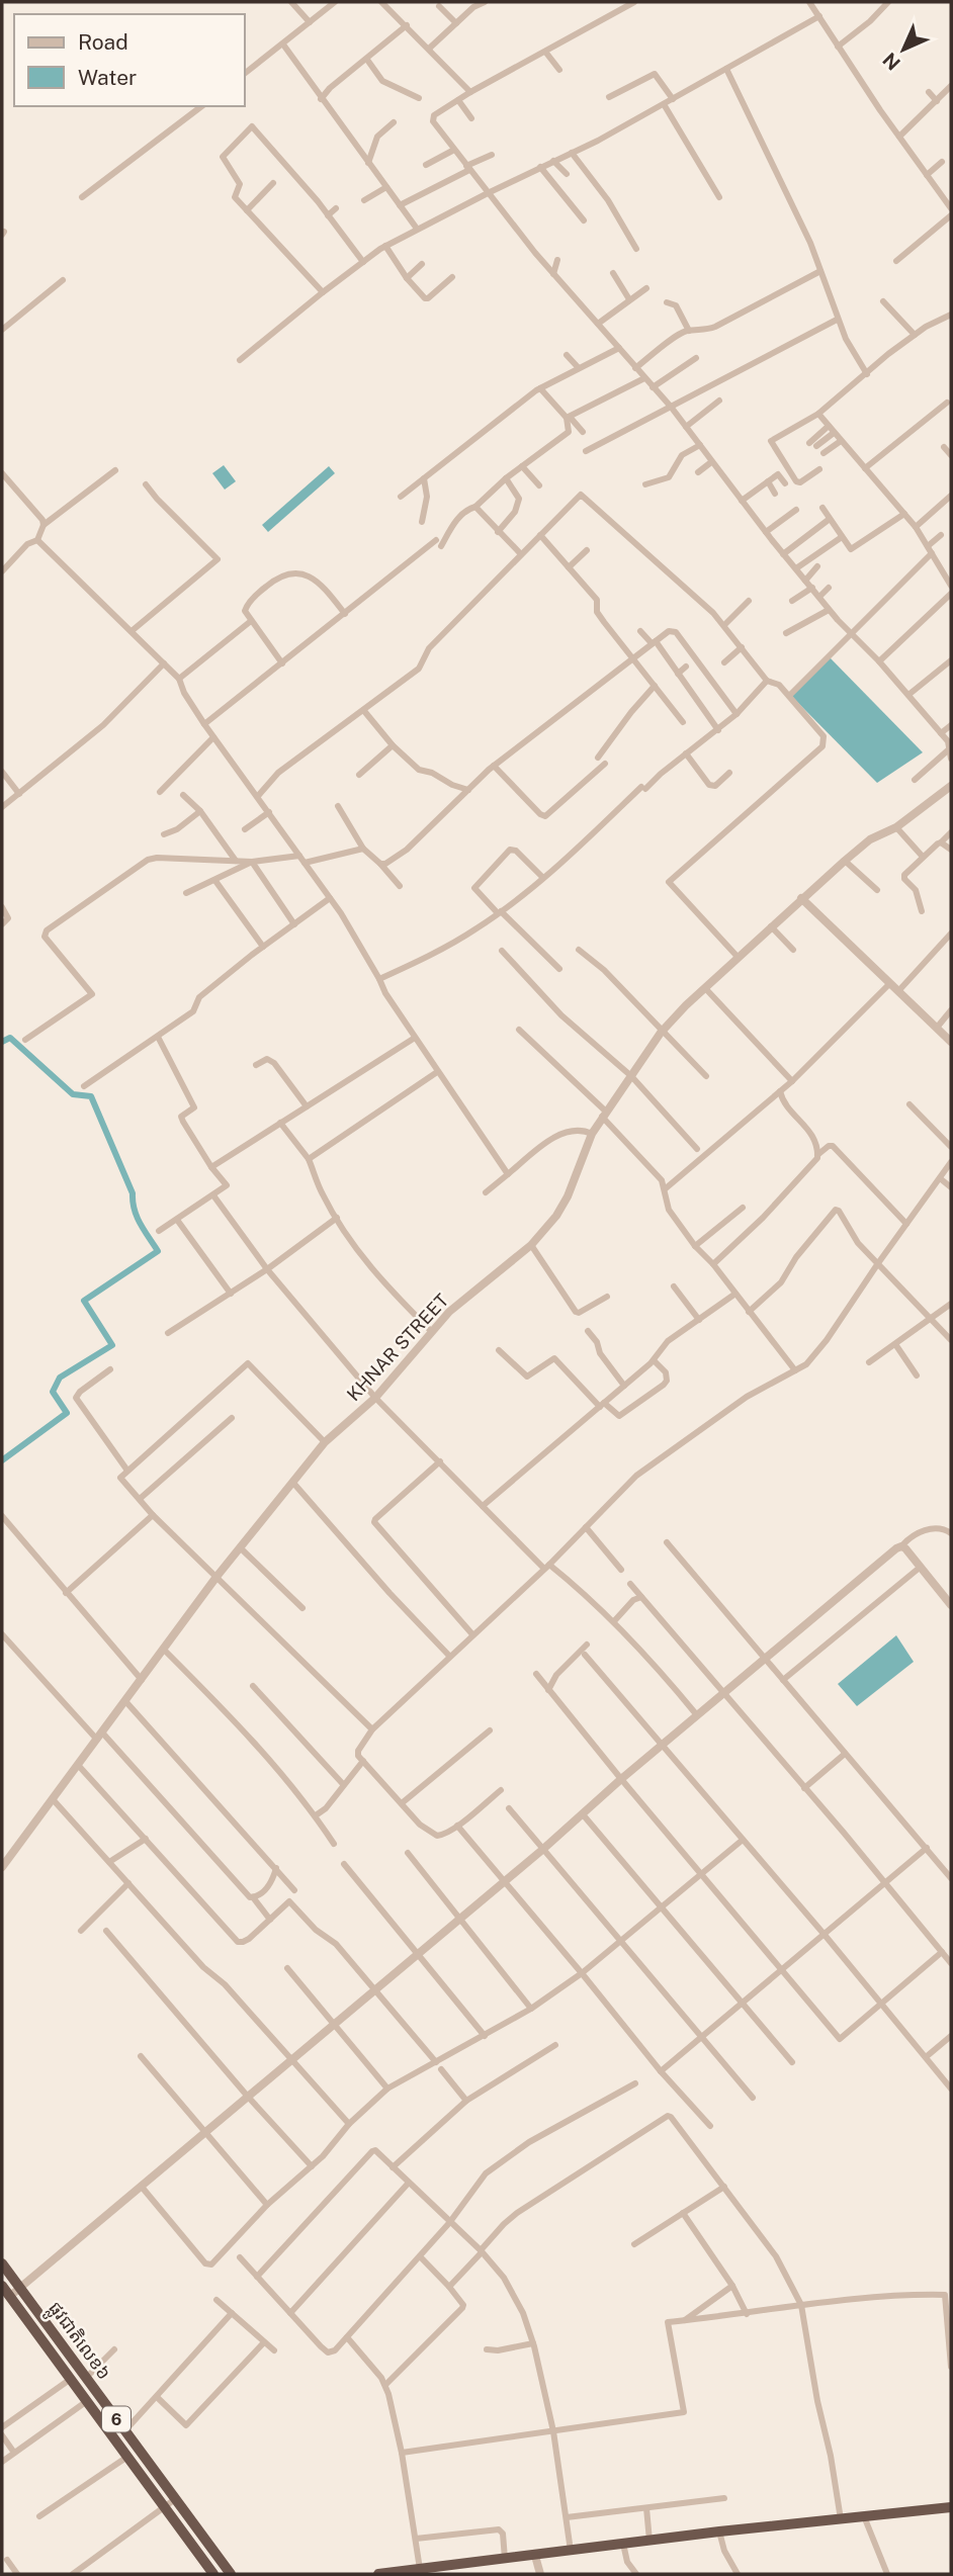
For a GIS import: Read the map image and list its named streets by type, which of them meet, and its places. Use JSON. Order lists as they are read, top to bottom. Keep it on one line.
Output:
{"streets":{"highway":["ផ្លូវជាតិលេខ៦","6"],"street":["KHNAR STREET"]},"legend":["Road","Water"],"north":"bottom left"}
